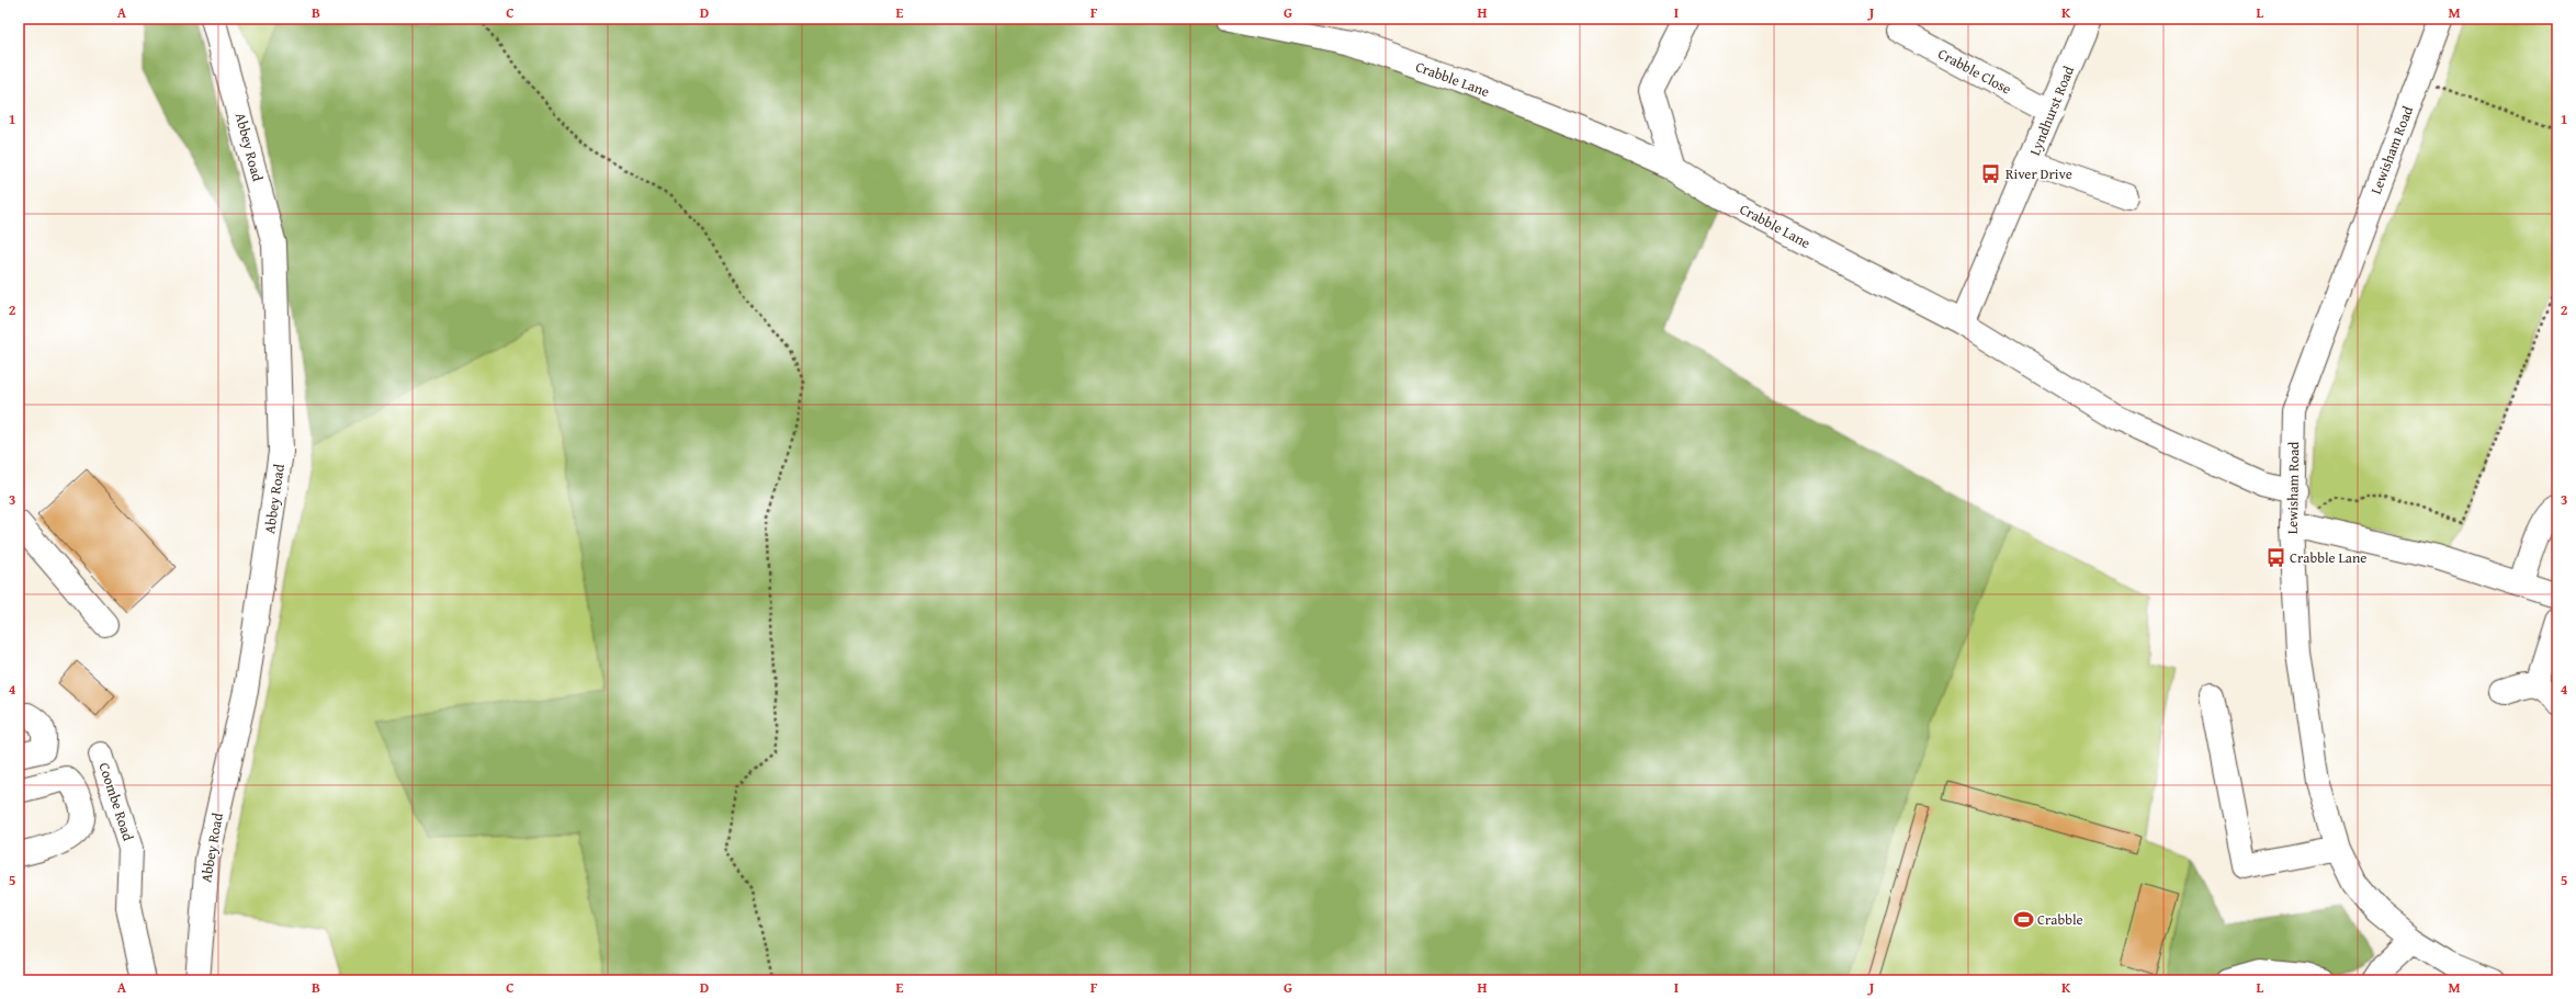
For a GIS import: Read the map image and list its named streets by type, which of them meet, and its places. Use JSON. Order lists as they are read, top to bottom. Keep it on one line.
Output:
{"streets":{"street":["Crabble Close","Crabble Lane","Lyndhurst Road","Abbey Road","Lewisham Road","Coombe Road"]},"crossings":[["Crabble Close","Lyndhurst Road"],["Crabble Lane","Lyndhurst Road"],["Crabble Lane","Lewisham Road"]],"places":{"bus stop":["River Drive","Crabble Lane"],"sports":["Crabble"]},"grid":{"columns":["A","B","C","D","E","F","G","H","I","J","K","L","M"],"rows":["1","2","3","4","5"]}}
